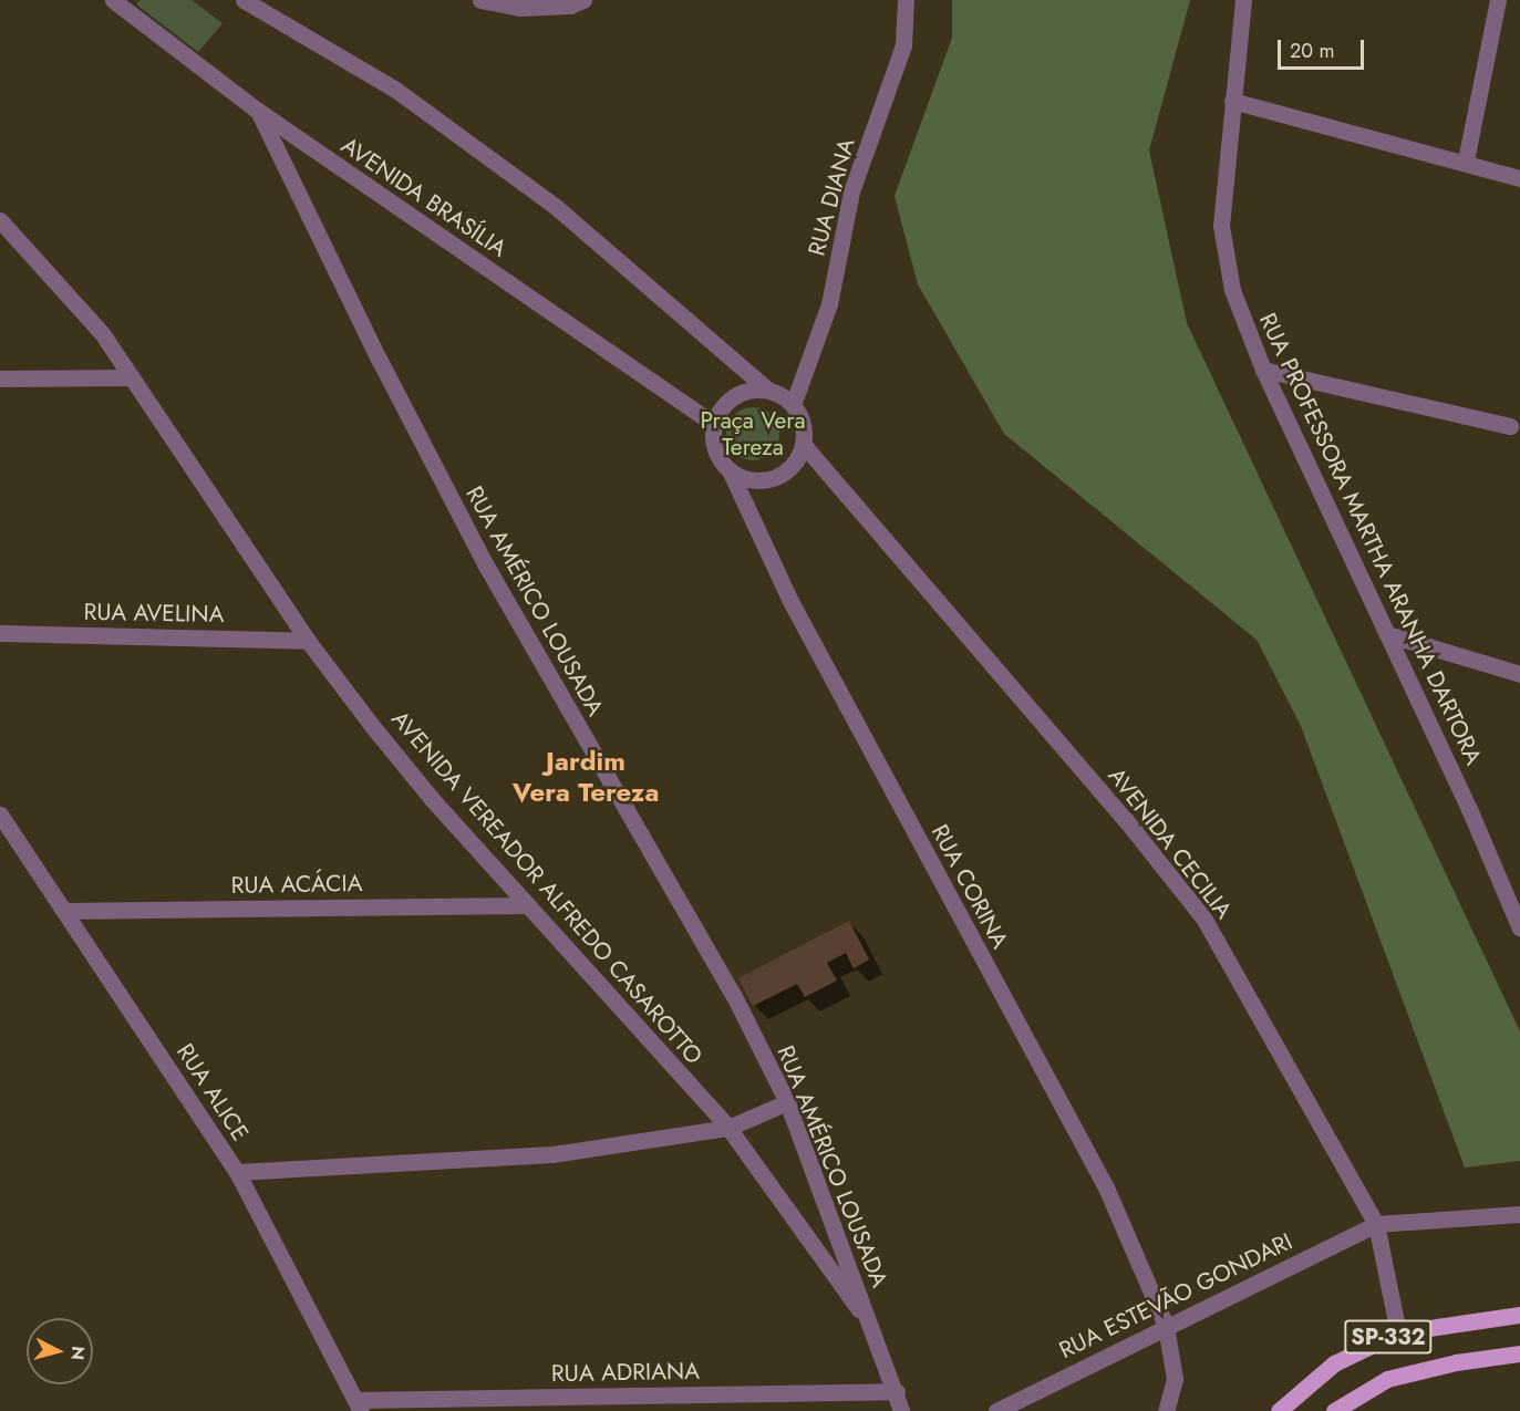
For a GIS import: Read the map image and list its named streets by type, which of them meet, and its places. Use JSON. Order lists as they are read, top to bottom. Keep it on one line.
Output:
{"streets":{"main road":["SP-332"],"street":["AVENIDA BRASÍLIA","RUA DIANA","RUA PROFESSORA MARTHA ARANHA DARTORA","RUA AMÉRICO LOUSADA","RUA AVELINA","AVENIDA CECILIA","RUA ACÁCIA","RUA CORINA","AVENIDA VEREADOR ALFREDO CASAROTTO","RUA ALICE","RUA ESTEVÃO GONDARI","RUA ADRIANA"]},"crossings":[["AVENIDA BRASÍLIA","RUA DIANA"],["AVENIDA BRASÍLIA","RUA AMÉRICO LOUSADA"],["AVENIDA BRASÍLIA","AVENIDA CECILIA"],["AVENIDA BRASÍLIA","RUA CORINA"],["RUA DIANA","AVENIDA CECILIA"],["RUA DIANA","RUA CORINA"],["RUA AMÉRICO LOUSADA","AVENIDA VEREADOR ALFREDO CASAROTTO"],["RUA AVELINA","AVENIDA VEREADOR ALFREDO CASAROTTO"],["AVENIDA CECILIA","RUA CORINA"],["AVENIDA CECILIA","RUA ESTEVÃO GONDARI"],["AVENIDA CECILIA","SP-332"],["RUA ACÁCIA","AVENIDA VEREADOR ALFREDO CASAROTTO"],["RUA ACÁCIA","RUA ALICE"],["RUA CORINA","RUA ESTEVÃO GONDARI"],["RUA ALICE","RUA ADRIANA"]],"districts":["Jardim Vera Tereza"],"parks":["Praça Vera Tereza"],"scale_bar":"20 m","north":"right"}
